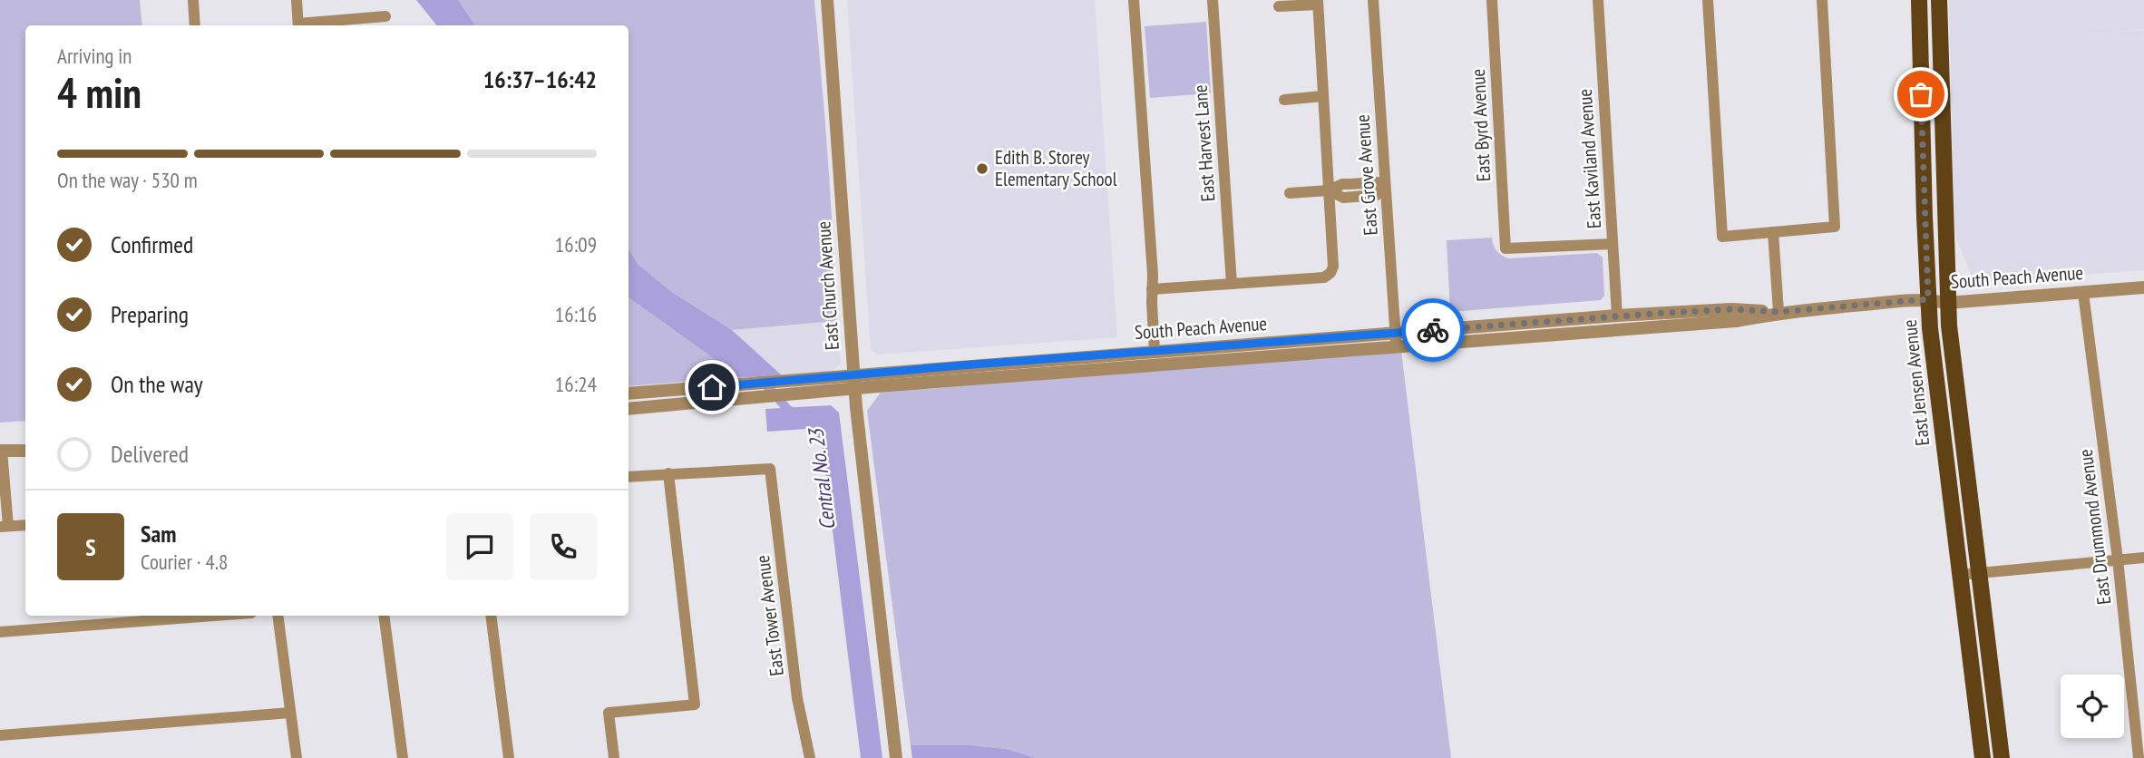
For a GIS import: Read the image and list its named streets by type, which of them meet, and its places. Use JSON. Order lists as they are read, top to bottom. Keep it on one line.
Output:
{"streets":{"main road":["East Jensen Avenue"],"street":["East Byrd Avenue","East Harvest Lane","East Kaviland Avenue","East Grove Avenue","South Peach Avenue","East Church Avenue","East Drummond Avenue","East Tower Avenue"]},"crossings":[["East Byrd Avenue","East Kaviland Avenue"],["East Kaviland Avenue","South Peach Avenue"],["East Grove Avenue","South Peach Avenue"],["South Peach Avenue","East Church Avenue"],["South Peach Avenue","East Jensen Avenue"],["South Peach Avenue","East Drummond Avenue"]],"water":["Central No. 23"],"places":["Edith B. Storey Elementary School"],"page":{"heading":["4 min","Arriving in","16:37–16:42"],"panel":["Sam","Courier · 4.8"],"bar":"On the way · 530 m","list":[["Confirmed","16:09"],["Preparing","16:16"],["On the way","16:24"],"Delivered"],"round":"S"}}
